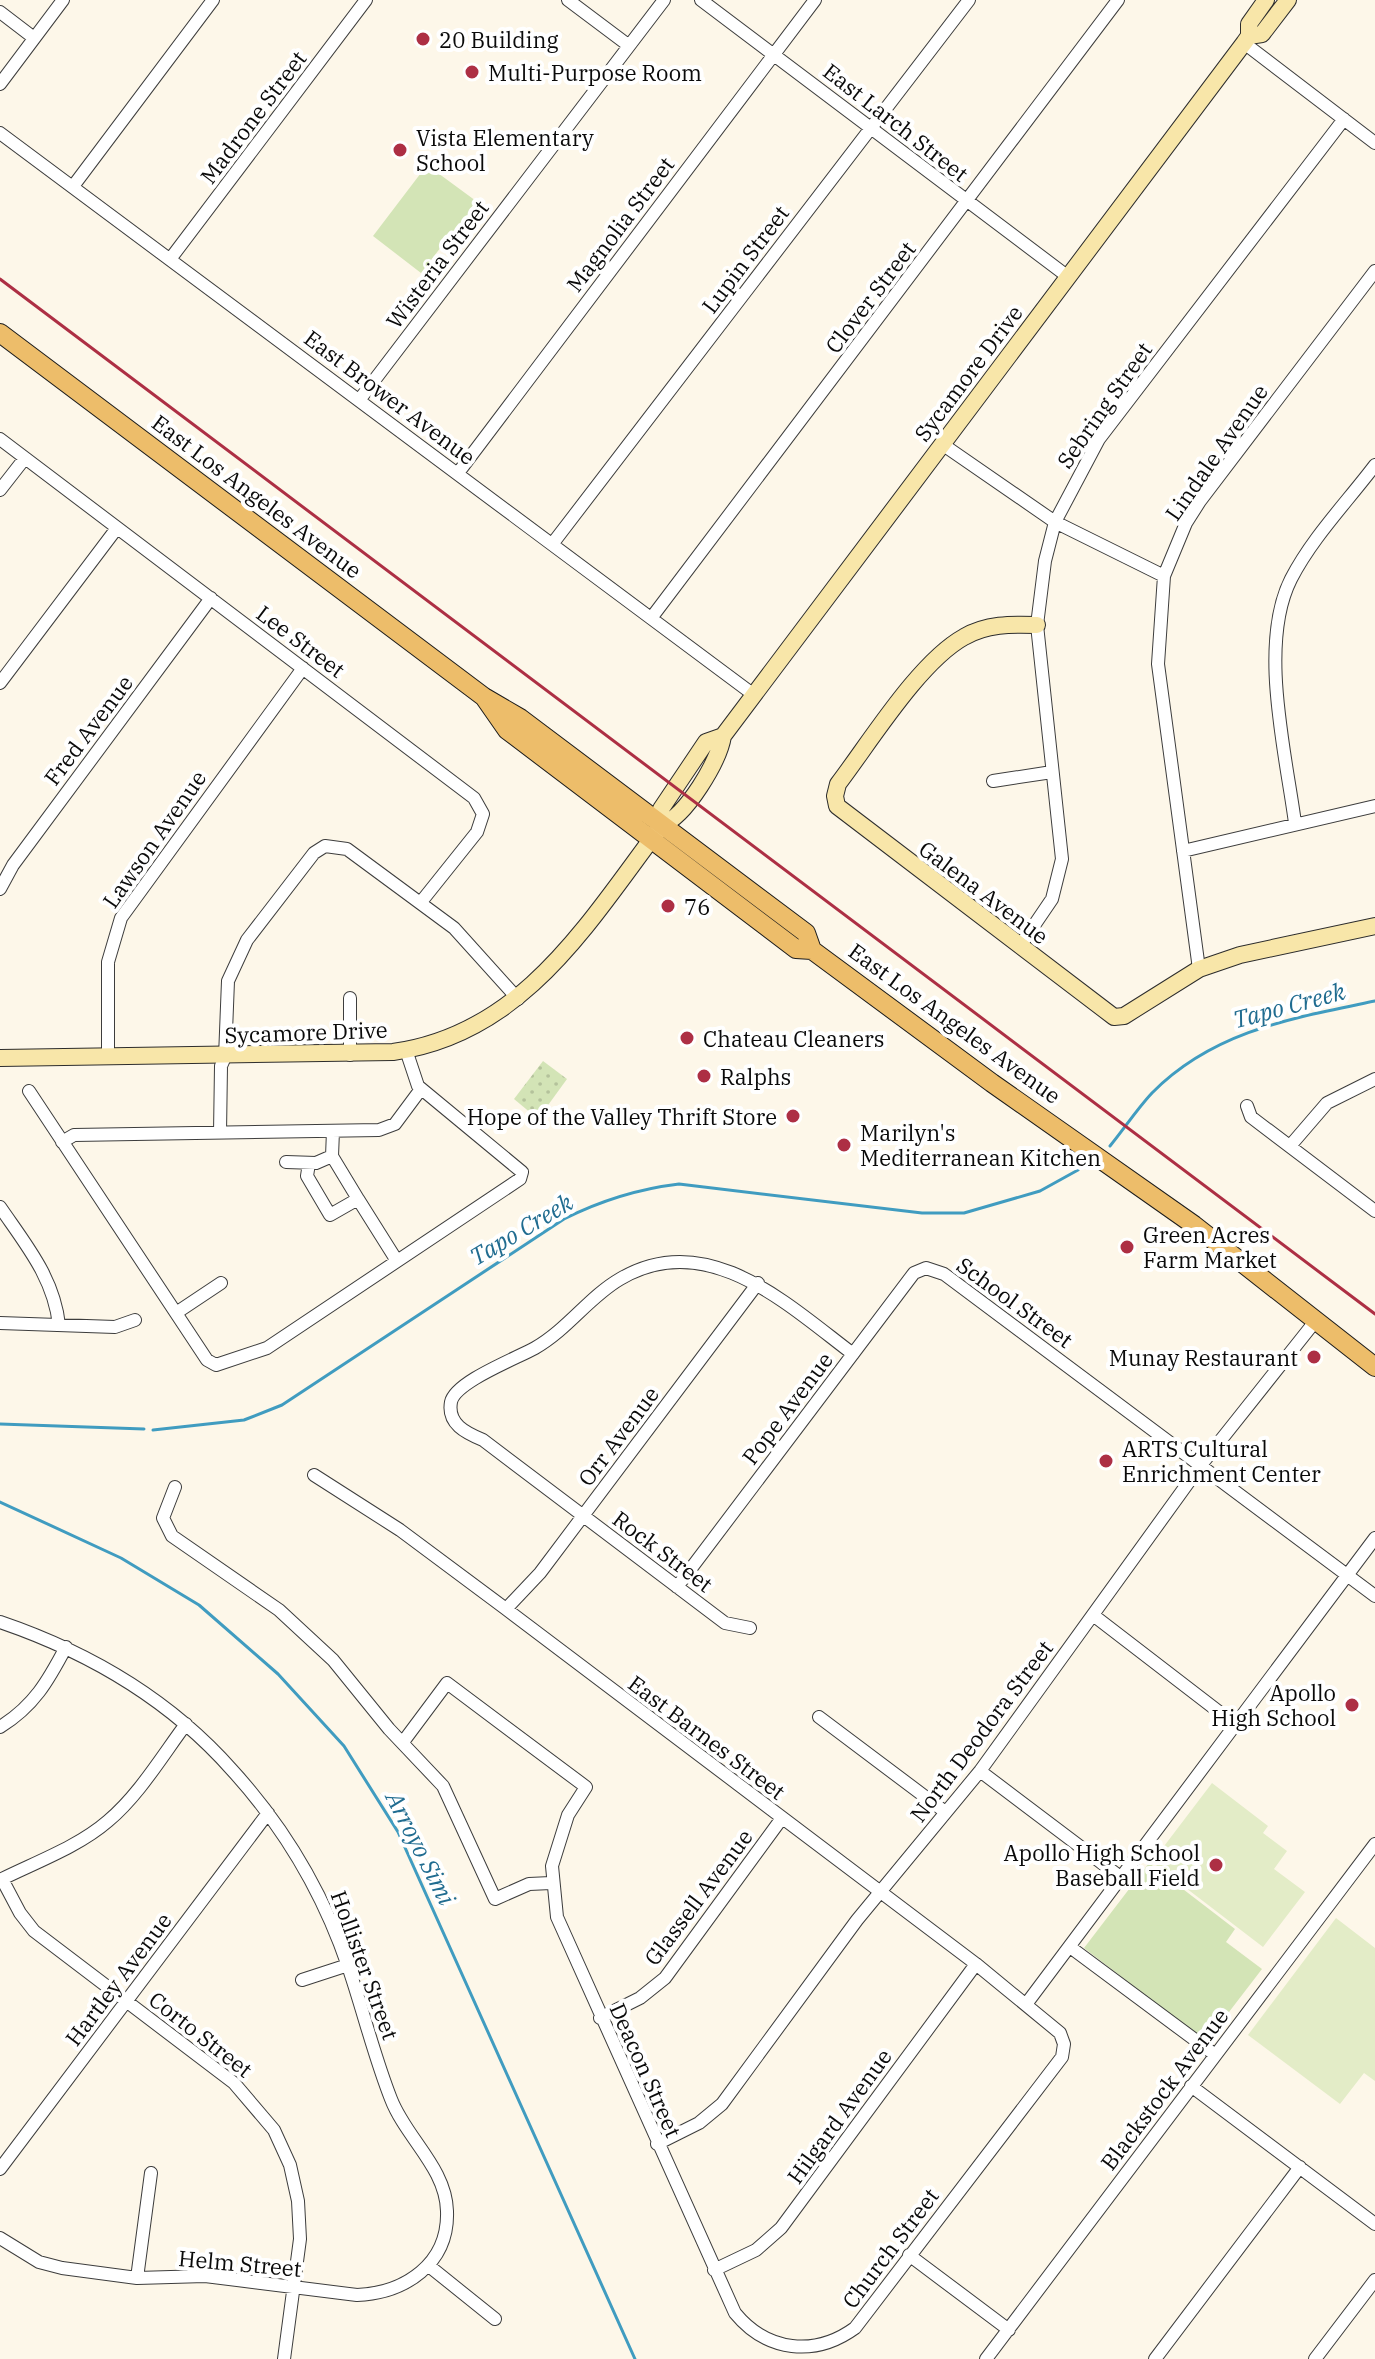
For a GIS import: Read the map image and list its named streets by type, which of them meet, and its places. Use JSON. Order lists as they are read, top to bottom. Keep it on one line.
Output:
{"streets":{"main road":["Sycamore Drive","East Los Angeles Avenue","Galena Avenue"],"street":["Madrone Street","East Larch Street","Magnolia Street","Lupin Street","Wisteria Street","Clover Street","East Brower Avenue","Sebring Street","Lindale Avenue","Lee Street","Fred Avenue","Lawson Avenue","School Street","Pope Avenue","Orr Avenue","Rock Street","North Deodora Street","East Barnes Street","Glassell Avenue","Hollister Street","Hartley Avenue","Corto Street","Deacon Street","Blackstock Avenue","Hilgard Avenue","Church Street","Helm Street"]},"crossings":[["Madrone Street","East Brower Avenue"],["East Larch Street","Magnolia Street"],["East Larch Street","Lupin Street"],["East Larch Street","Clover Street"],["East Larch Street","Sycamore Drive"],["Magnolia Street","East Brower Avenue"],["Lupin Street","East Brower Avenue"],["Wisteria Street","East Brower Avenue"],["Clover Street","East Brower Avenue"],["Sycamore Drive","East Brower Avenue"],["Sycamore Drive","East Los Angeles Avenue"],["Sycamore Drive","Lawson Avenue"],["Sebring Street","Galena Avenue"],["Lindale Avenue","Galena Avenue"],["East Los Angeles Avenue","North Deodora Street"],["Lee Street","Fred Avenue"],["Lee Street","Lawson Avenue"],["School Street","Pope Avenue"],["School Street","North Deodora Street"],["Pope Avenue","Rock Street"],["Orr Avenue","Rock Street"],["Orr Avenue","East Barnes Street"],["North Deodora Street","East Barnes Street"],["North Deodora Street","Deacon Street"],["East Barnes Street","Glassell Avenue"],["East Barnes Street","Hilgard Avenue"],["East Barnes Street","Church Street"],["Glassell Avenue","Deacon Street"],["Hollister Street","Hartley Avenue"],["Hollister Street","Helm Street"],["Hartley Avenue","Corto Street"],["Corto Street","Helm Street"],["Deacon Street","Hilgard Avenue"],["Deacon Street","Church Street"],["Hilgard Avenue","Church Street"]],"water":["Tapo Creek","Arroyo Simi"],"places":["20 Building","Multi-Purpose Room","Vista Elementary School","76","Chateau Cleaners","Ralphs","Hope of the Valley Thrift Store","Marilyn's Mediterranean Kitchen","Green Acres Farm Market","Munay Restaurant","ARTS Cultural Enrichment Center","Apollo High School","Apollo High School Baseball Field"]}
